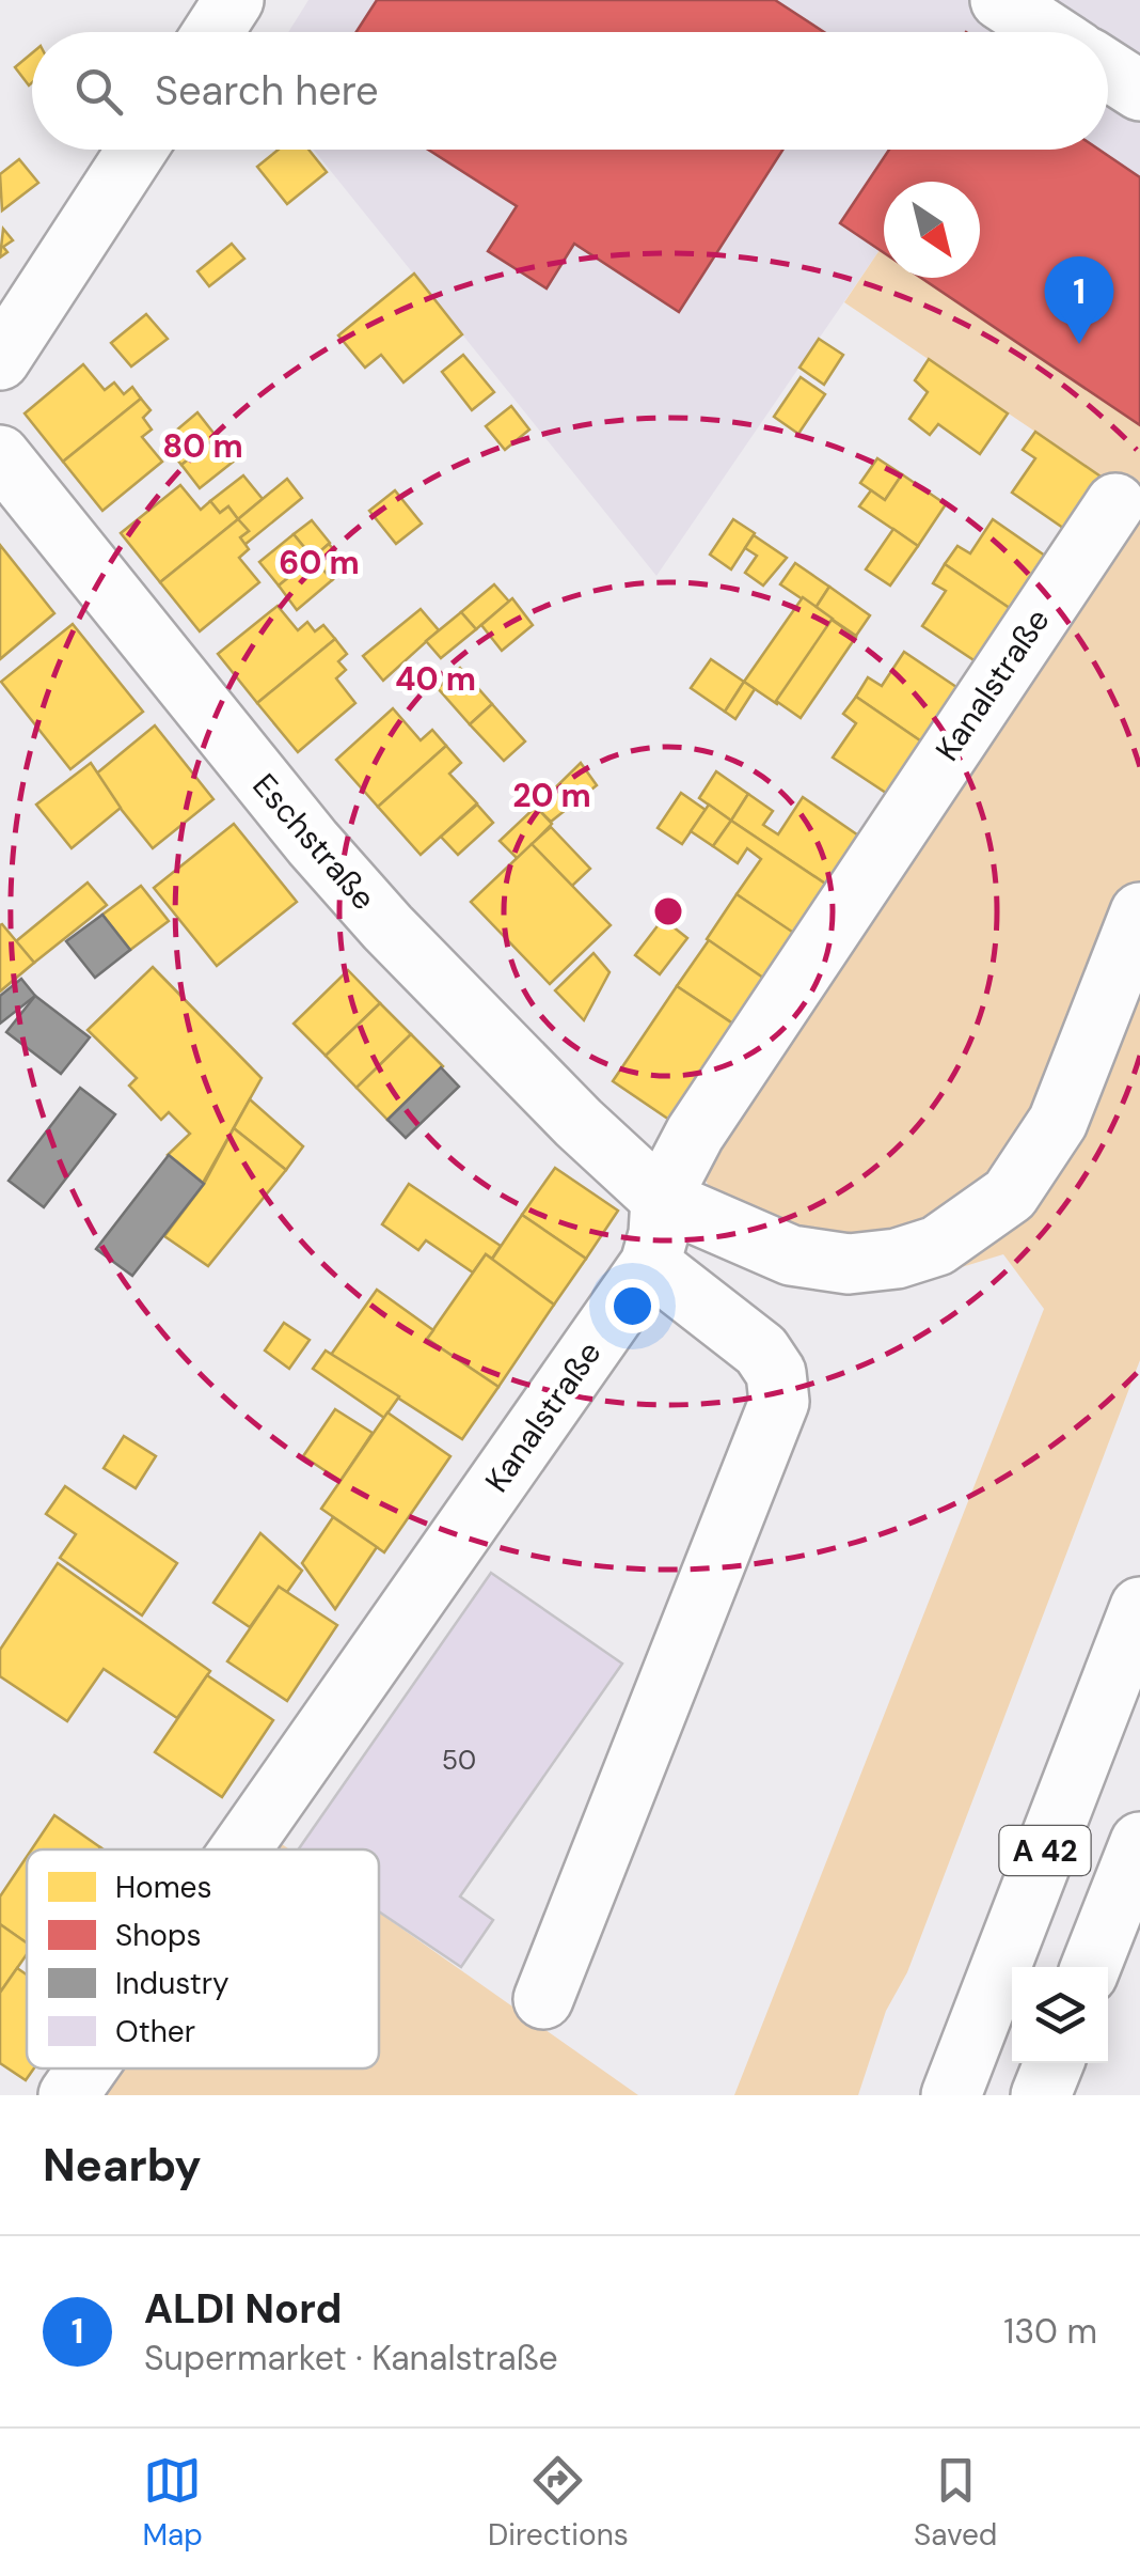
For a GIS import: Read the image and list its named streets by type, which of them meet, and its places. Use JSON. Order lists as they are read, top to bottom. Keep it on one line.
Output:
{"streets":{"main road":["Kanalstraße","Eschstraße","A 42"]},"crossings":[["Kanalstraße","Eschstraße"]],"house_numbers":["50"],"legend":["Homes","Shops","Industry","Other"],"north":"bottom right","page":{"search":"Search here","pins":"1","heading":"Nearby","list":[{"mark":"1","name":"ALDI Nord","note":"Supermarket · Kanalstraße","value":"130 m"}],"nav":["Map","Directions","Saved"]},"rings":["80 m","60 m","40 m","20 m"]}
